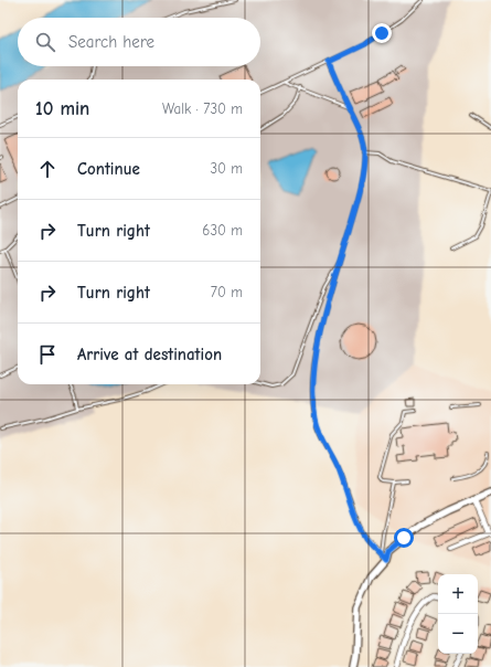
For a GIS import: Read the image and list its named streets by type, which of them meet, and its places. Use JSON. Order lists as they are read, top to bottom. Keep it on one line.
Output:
{"page":{"search":"Search here","heading":["10 min","Walk · 730 m"],"list":[["Continue","30 m"],["Turn right","630 m"],["Turn right","70 m"],"Arrive at destination"],"map_buttons":["+","−"]}}
